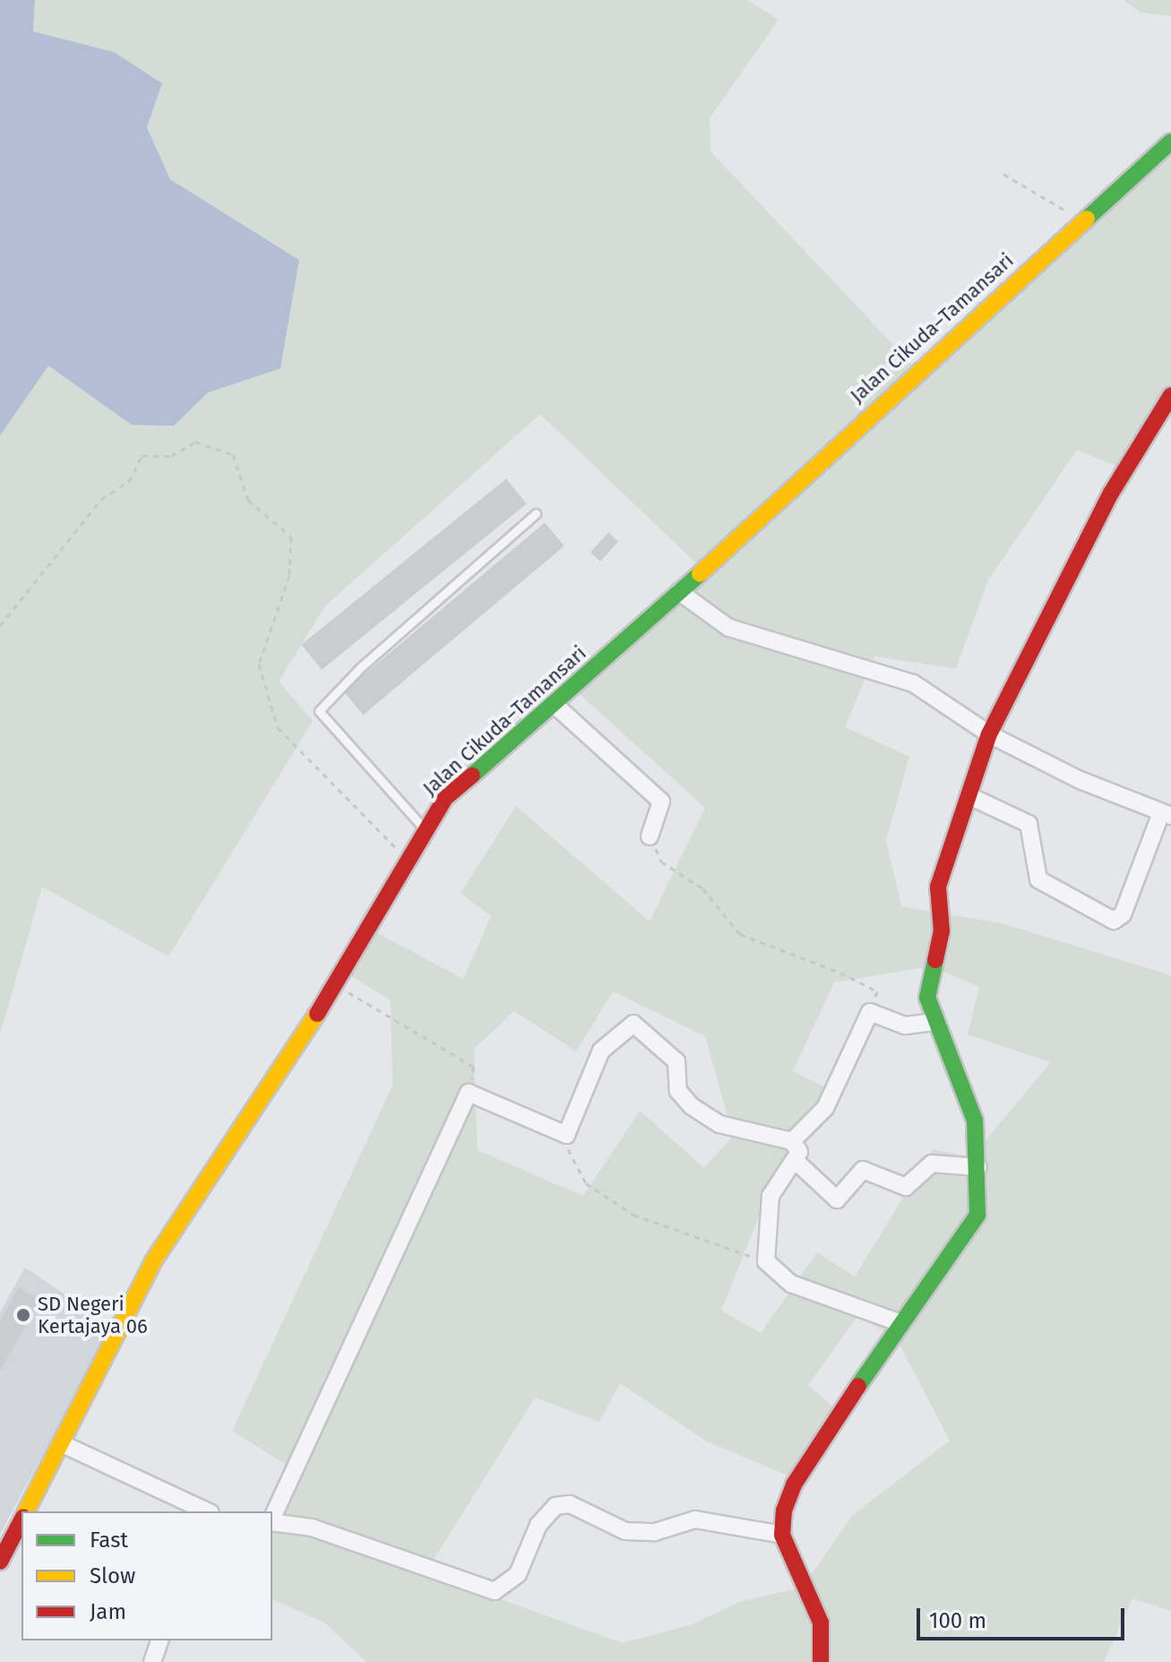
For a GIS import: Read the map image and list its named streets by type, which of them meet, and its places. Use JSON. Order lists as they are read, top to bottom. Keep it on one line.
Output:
{"streets":{"street":["Jalan Cikuda–Tamansari"]},"places":["SD Negeri Kertajaya 06"],"legend":["Fast","Slow","Jam"],"scale_bar":"100 m"}
